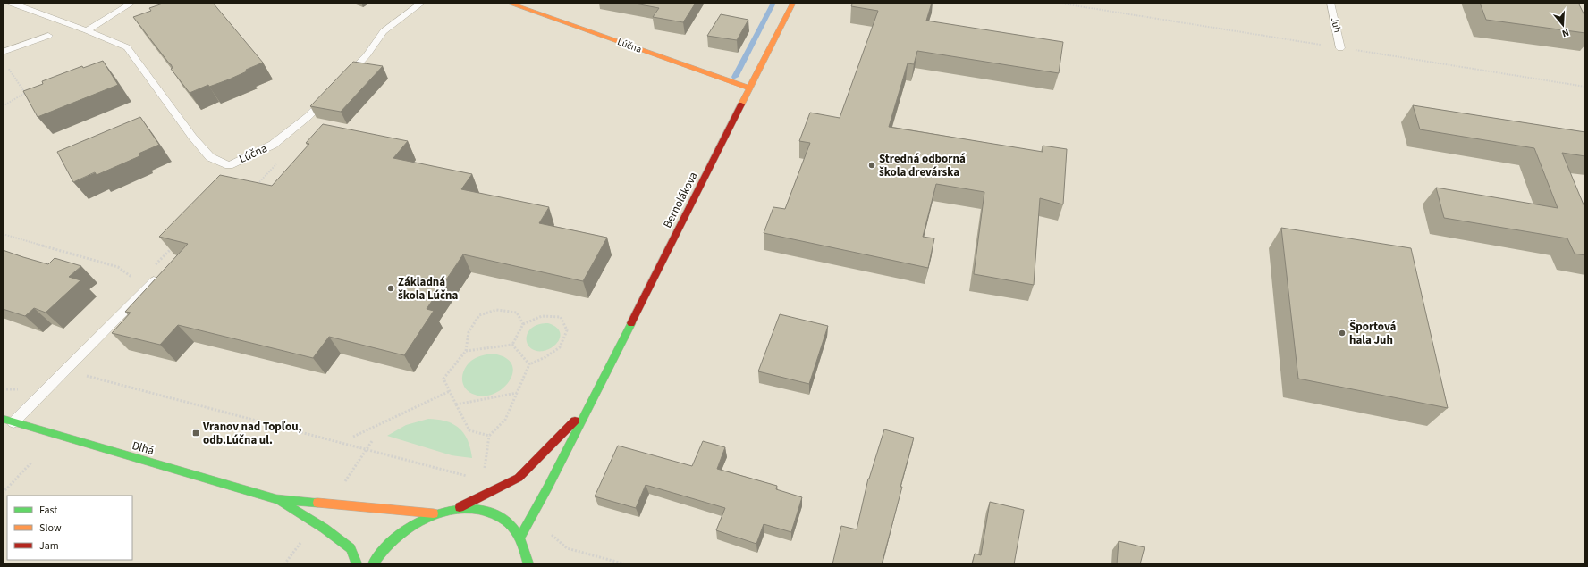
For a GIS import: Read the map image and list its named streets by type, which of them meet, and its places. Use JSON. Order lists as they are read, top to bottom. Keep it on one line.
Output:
{"streets":{"street":["Lúčna","Bernolákova","Dlhá"],"lane":["Juh"]},"crossings":[["Lúčna","Bernolákova"]],"places":{"other":["Stredná odborná škola drevárska","Základná škola Lúčna","Športová hala Juh"],"transit":["Vranov nad Topľou, odb.Lúčna ul."]},"legend":["Fast","Slow","Jam"],"north":"bottom"}
